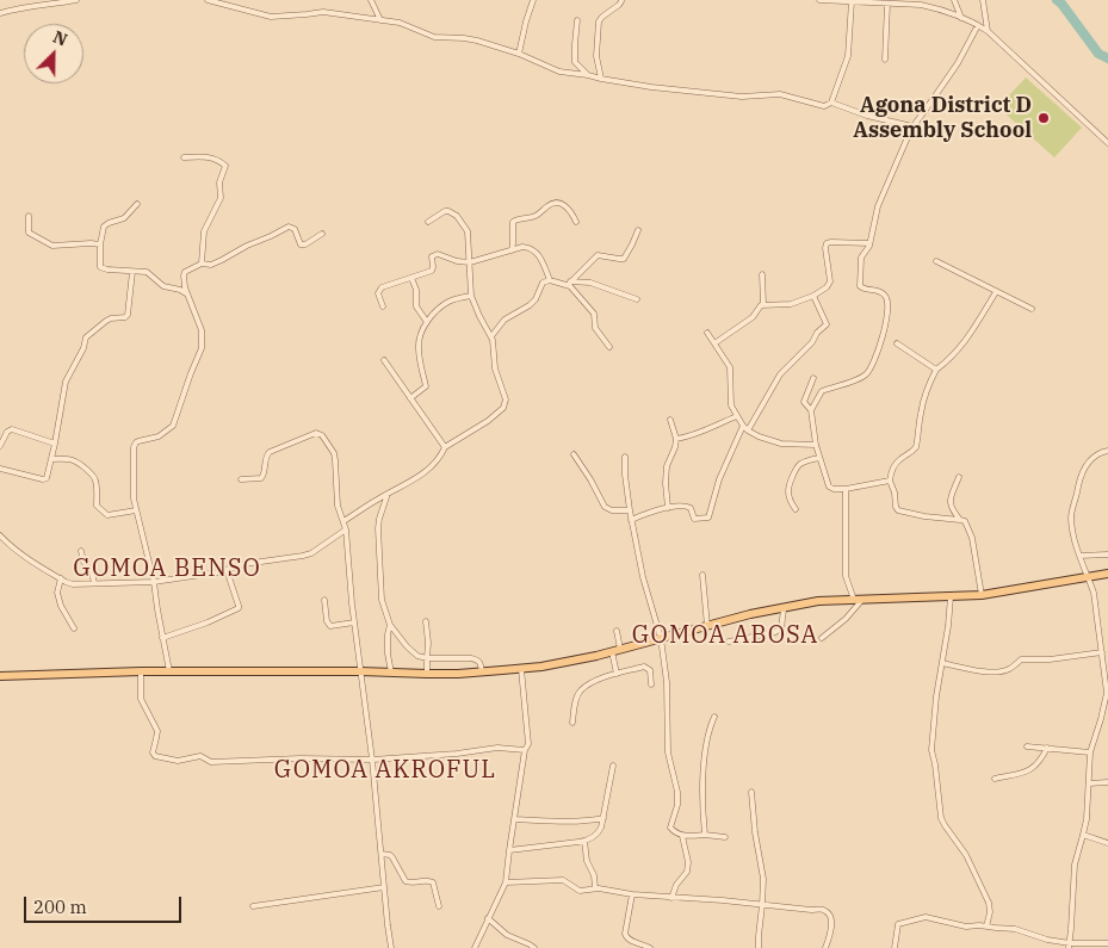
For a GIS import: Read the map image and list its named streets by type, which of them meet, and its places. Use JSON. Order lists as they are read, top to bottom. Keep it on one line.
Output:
{"districts":["GOMOA BENSO","GOMOA ABOSA","GOMOA AKROFUL"],"places":["Agona District D Assembly School"],"scale_bar":"200 m","north":"top right"}
